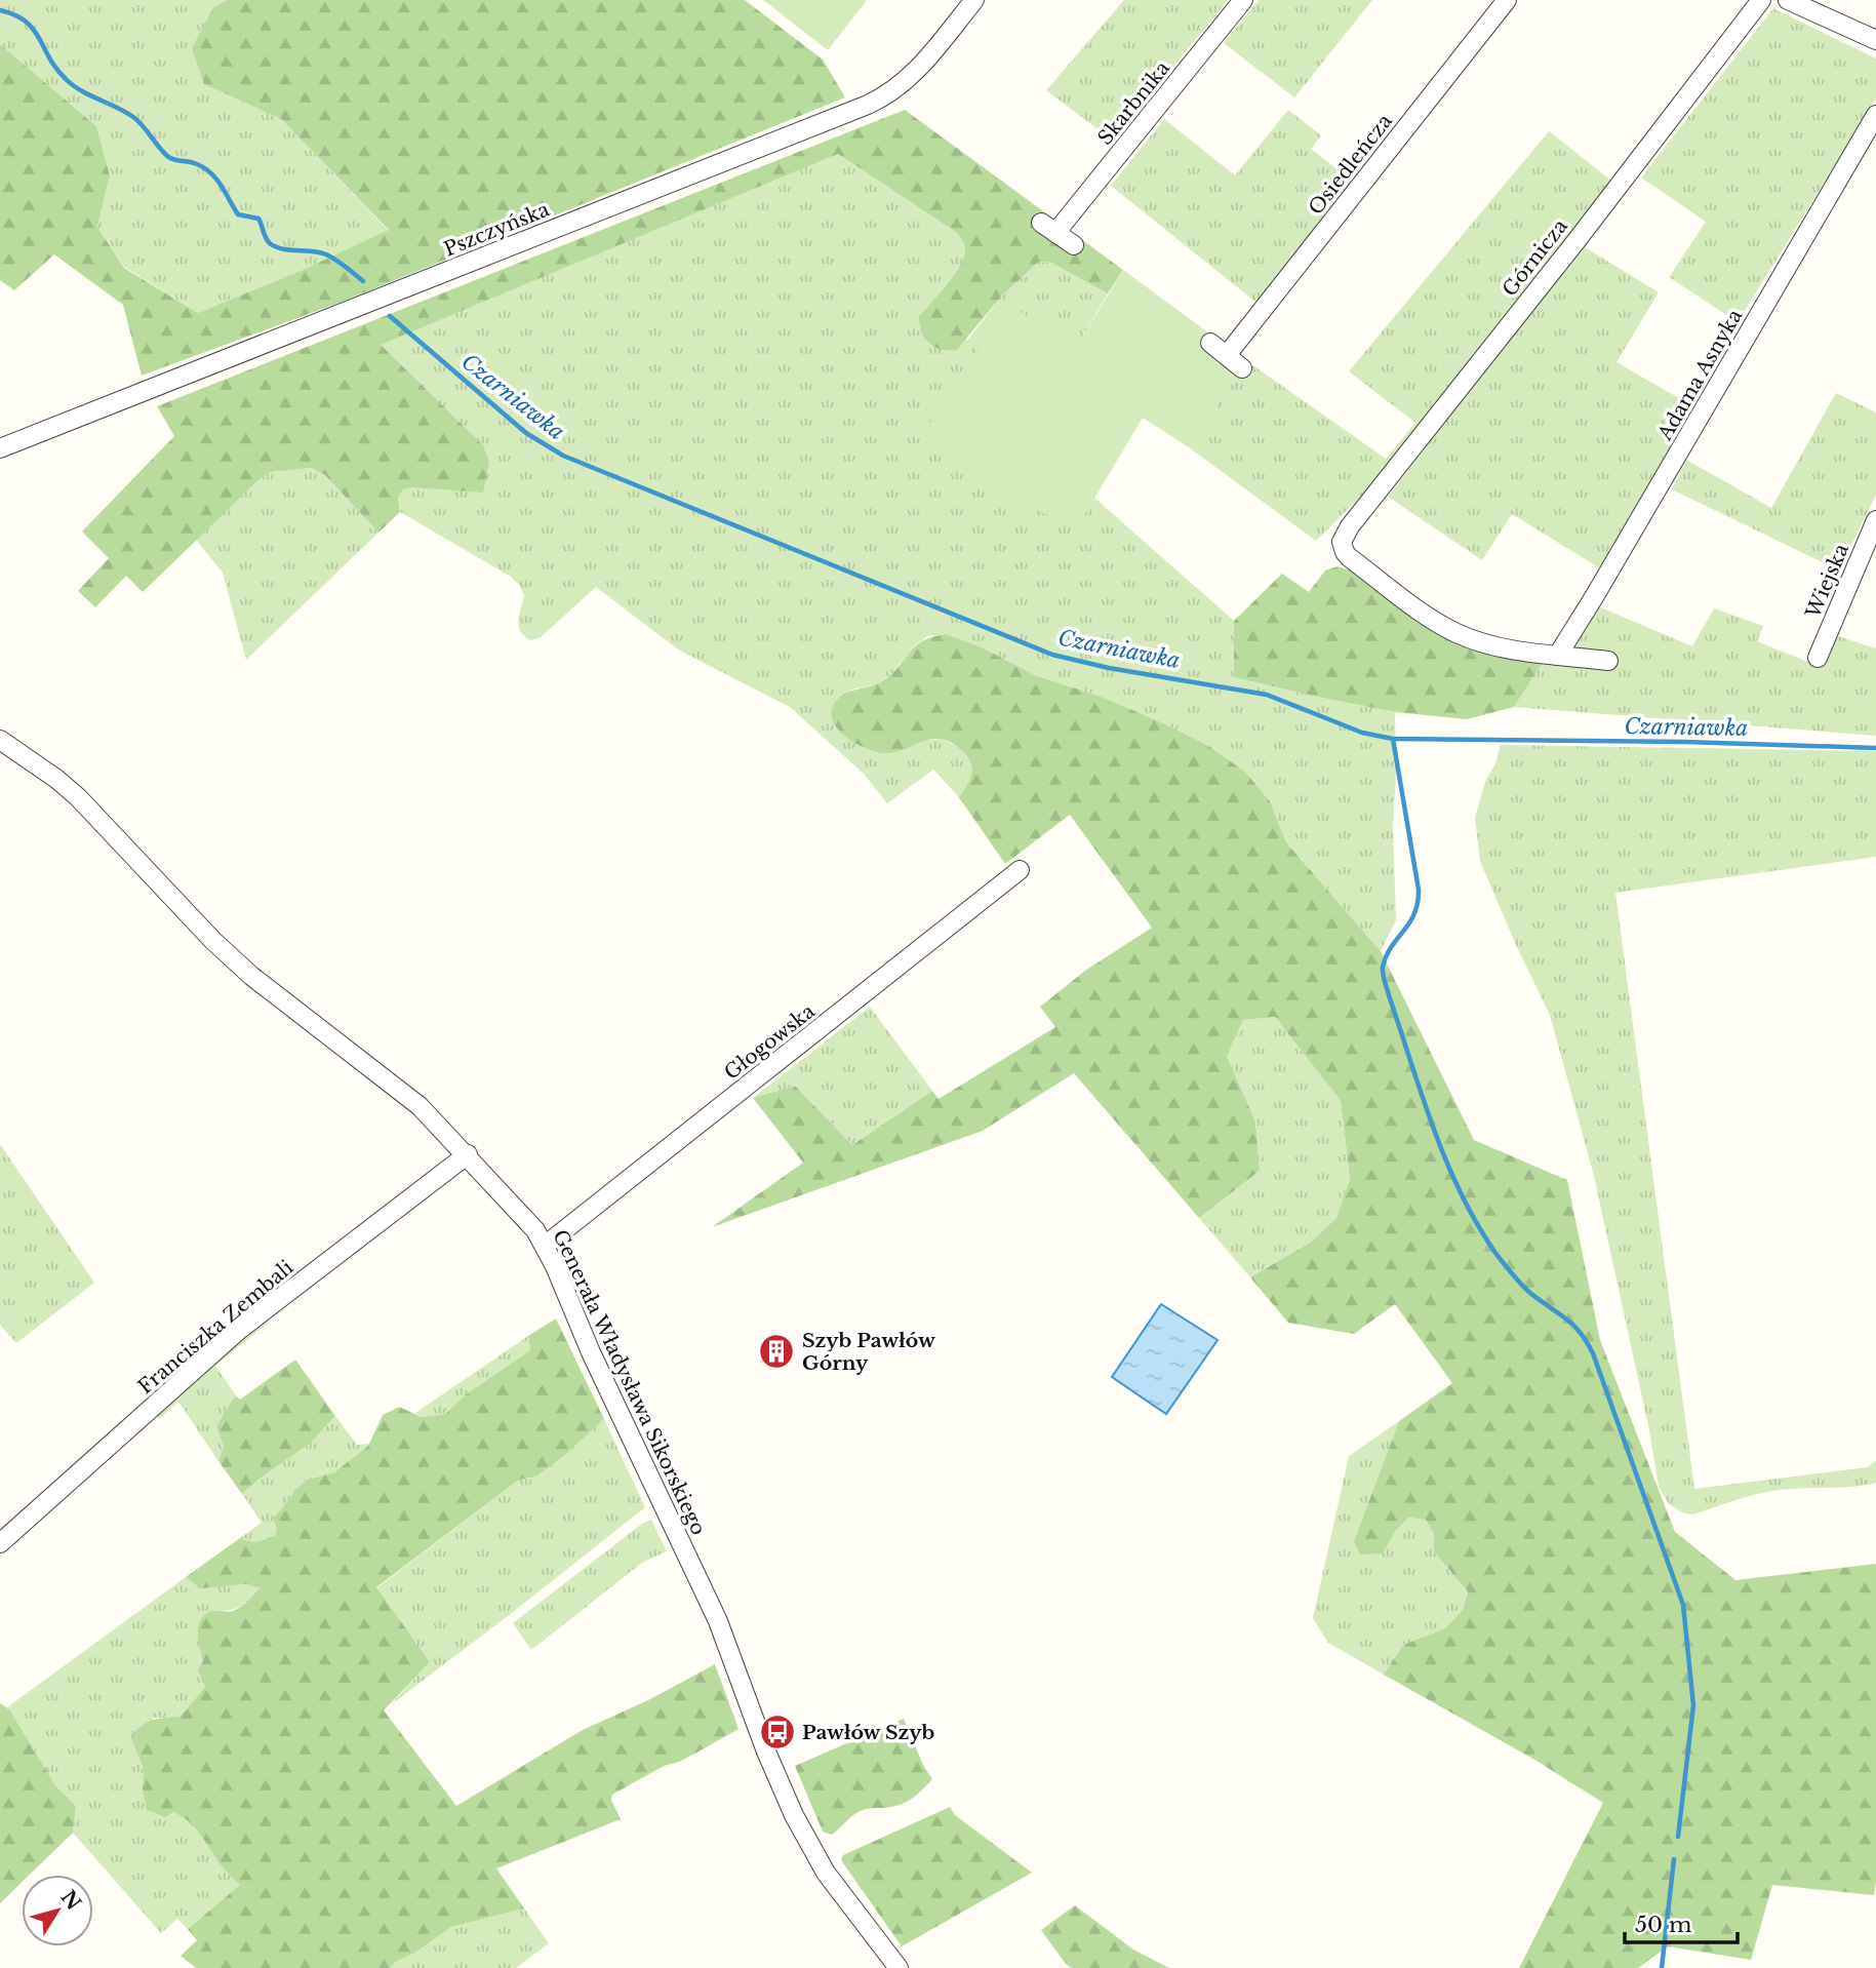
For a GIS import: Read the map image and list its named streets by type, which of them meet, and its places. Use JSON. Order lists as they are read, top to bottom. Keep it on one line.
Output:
{"streets":{"street":["Skarbnika","Osiedleńcza","Pszczyńska","Górnicza","Adama Asnyka","Wiejska","Głogowska","Franciszka Zembali","Generała Władysława Sikorskiego"]},"crossings":[["Górnicza","Adama Asnyka"],["Głogowska","Generała Władysława Sikorskiego"],["Franciszka Zembali","Generała Władysława Sikorskiego"]],"water":["Czarniawka"],"places":{"building":["Szyb Pawłów Górny"],"bus stop":["Pawłów Szyb"]},"scale_bar":"50 m","north":"top right"}
